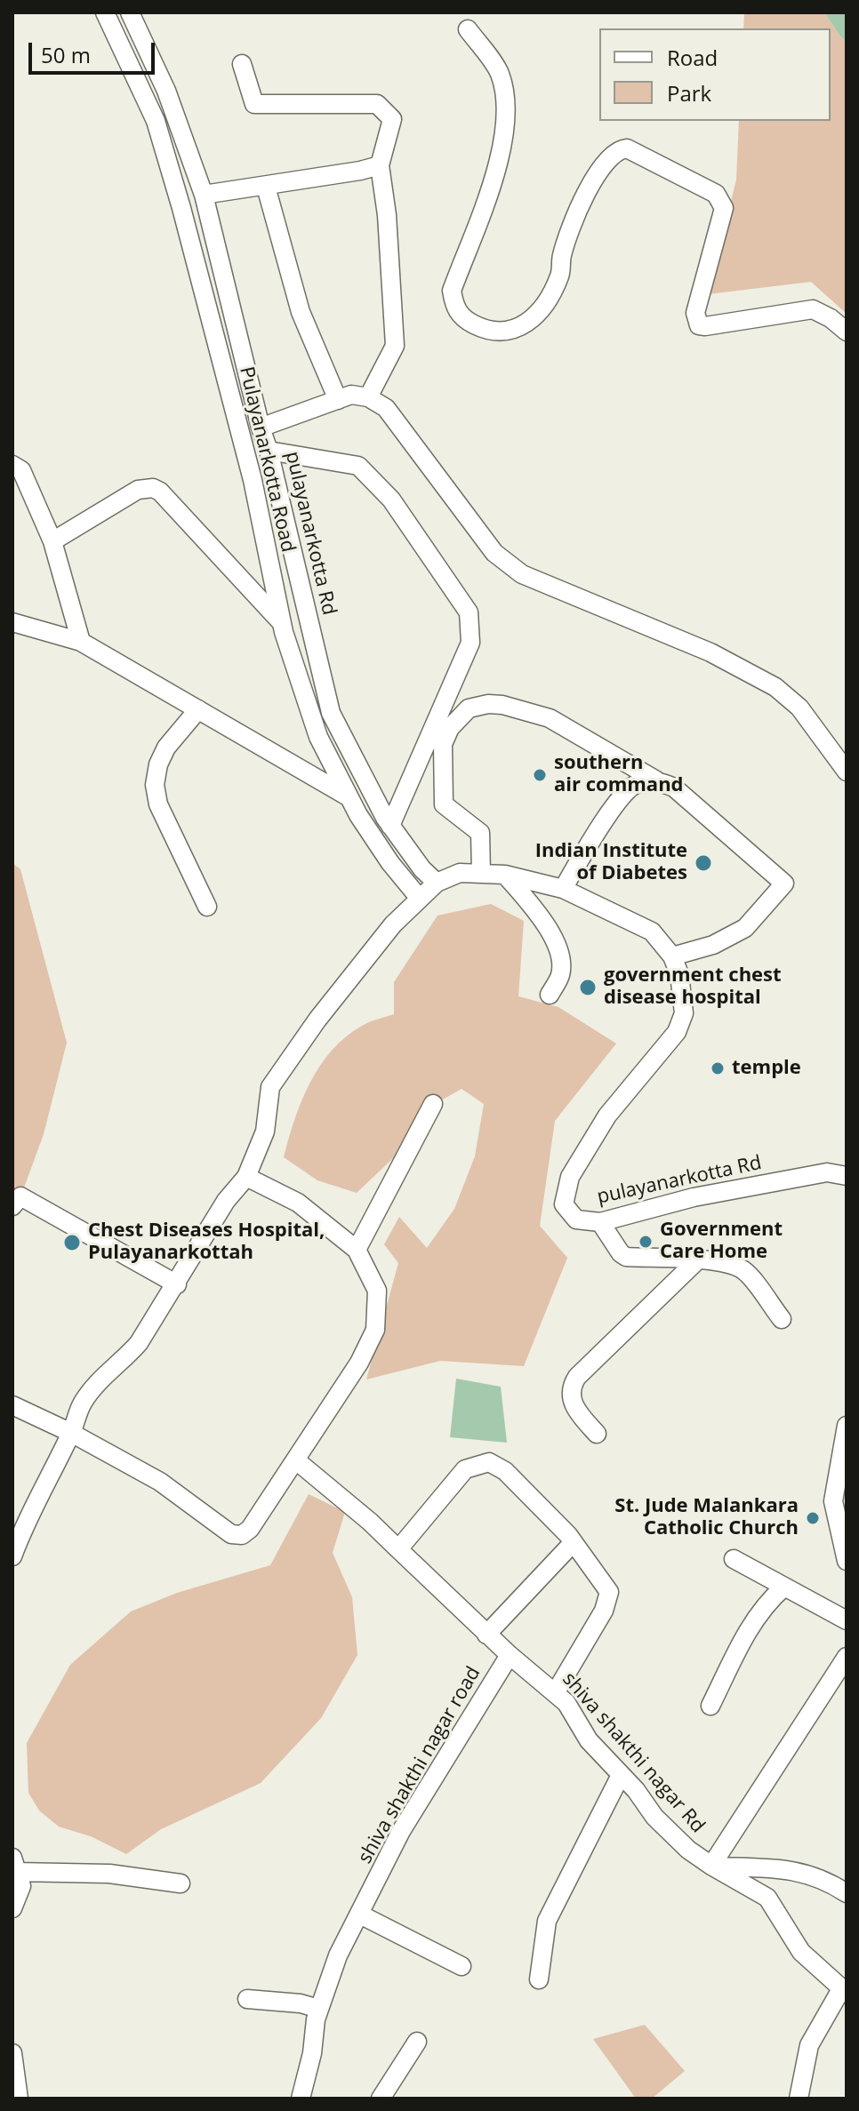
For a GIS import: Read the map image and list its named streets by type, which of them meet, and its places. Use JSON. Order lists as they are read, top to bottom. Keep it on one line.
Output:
{"streets":{"street":["Pulayanarkotta Road","pulayanarkotta Rd","shiva shakthi nagar Rd","shiva shakthi nagar road"]},"crossings":[["Pulayanarkotta Road","pulayanarkotta Rd"],["shiva shakthi nagar Rd","shiva shakthi nagar road"]],"places":["southern air command","Indian Institute of Diabetes","government chest disease hospital","temple","Government Care Home","Chest Diseases Hospital, Pulayanarkottah","St. Jude Malankara Catholic Church"],"legend":["Road","Park"],"scale_bar":"50 m"}
